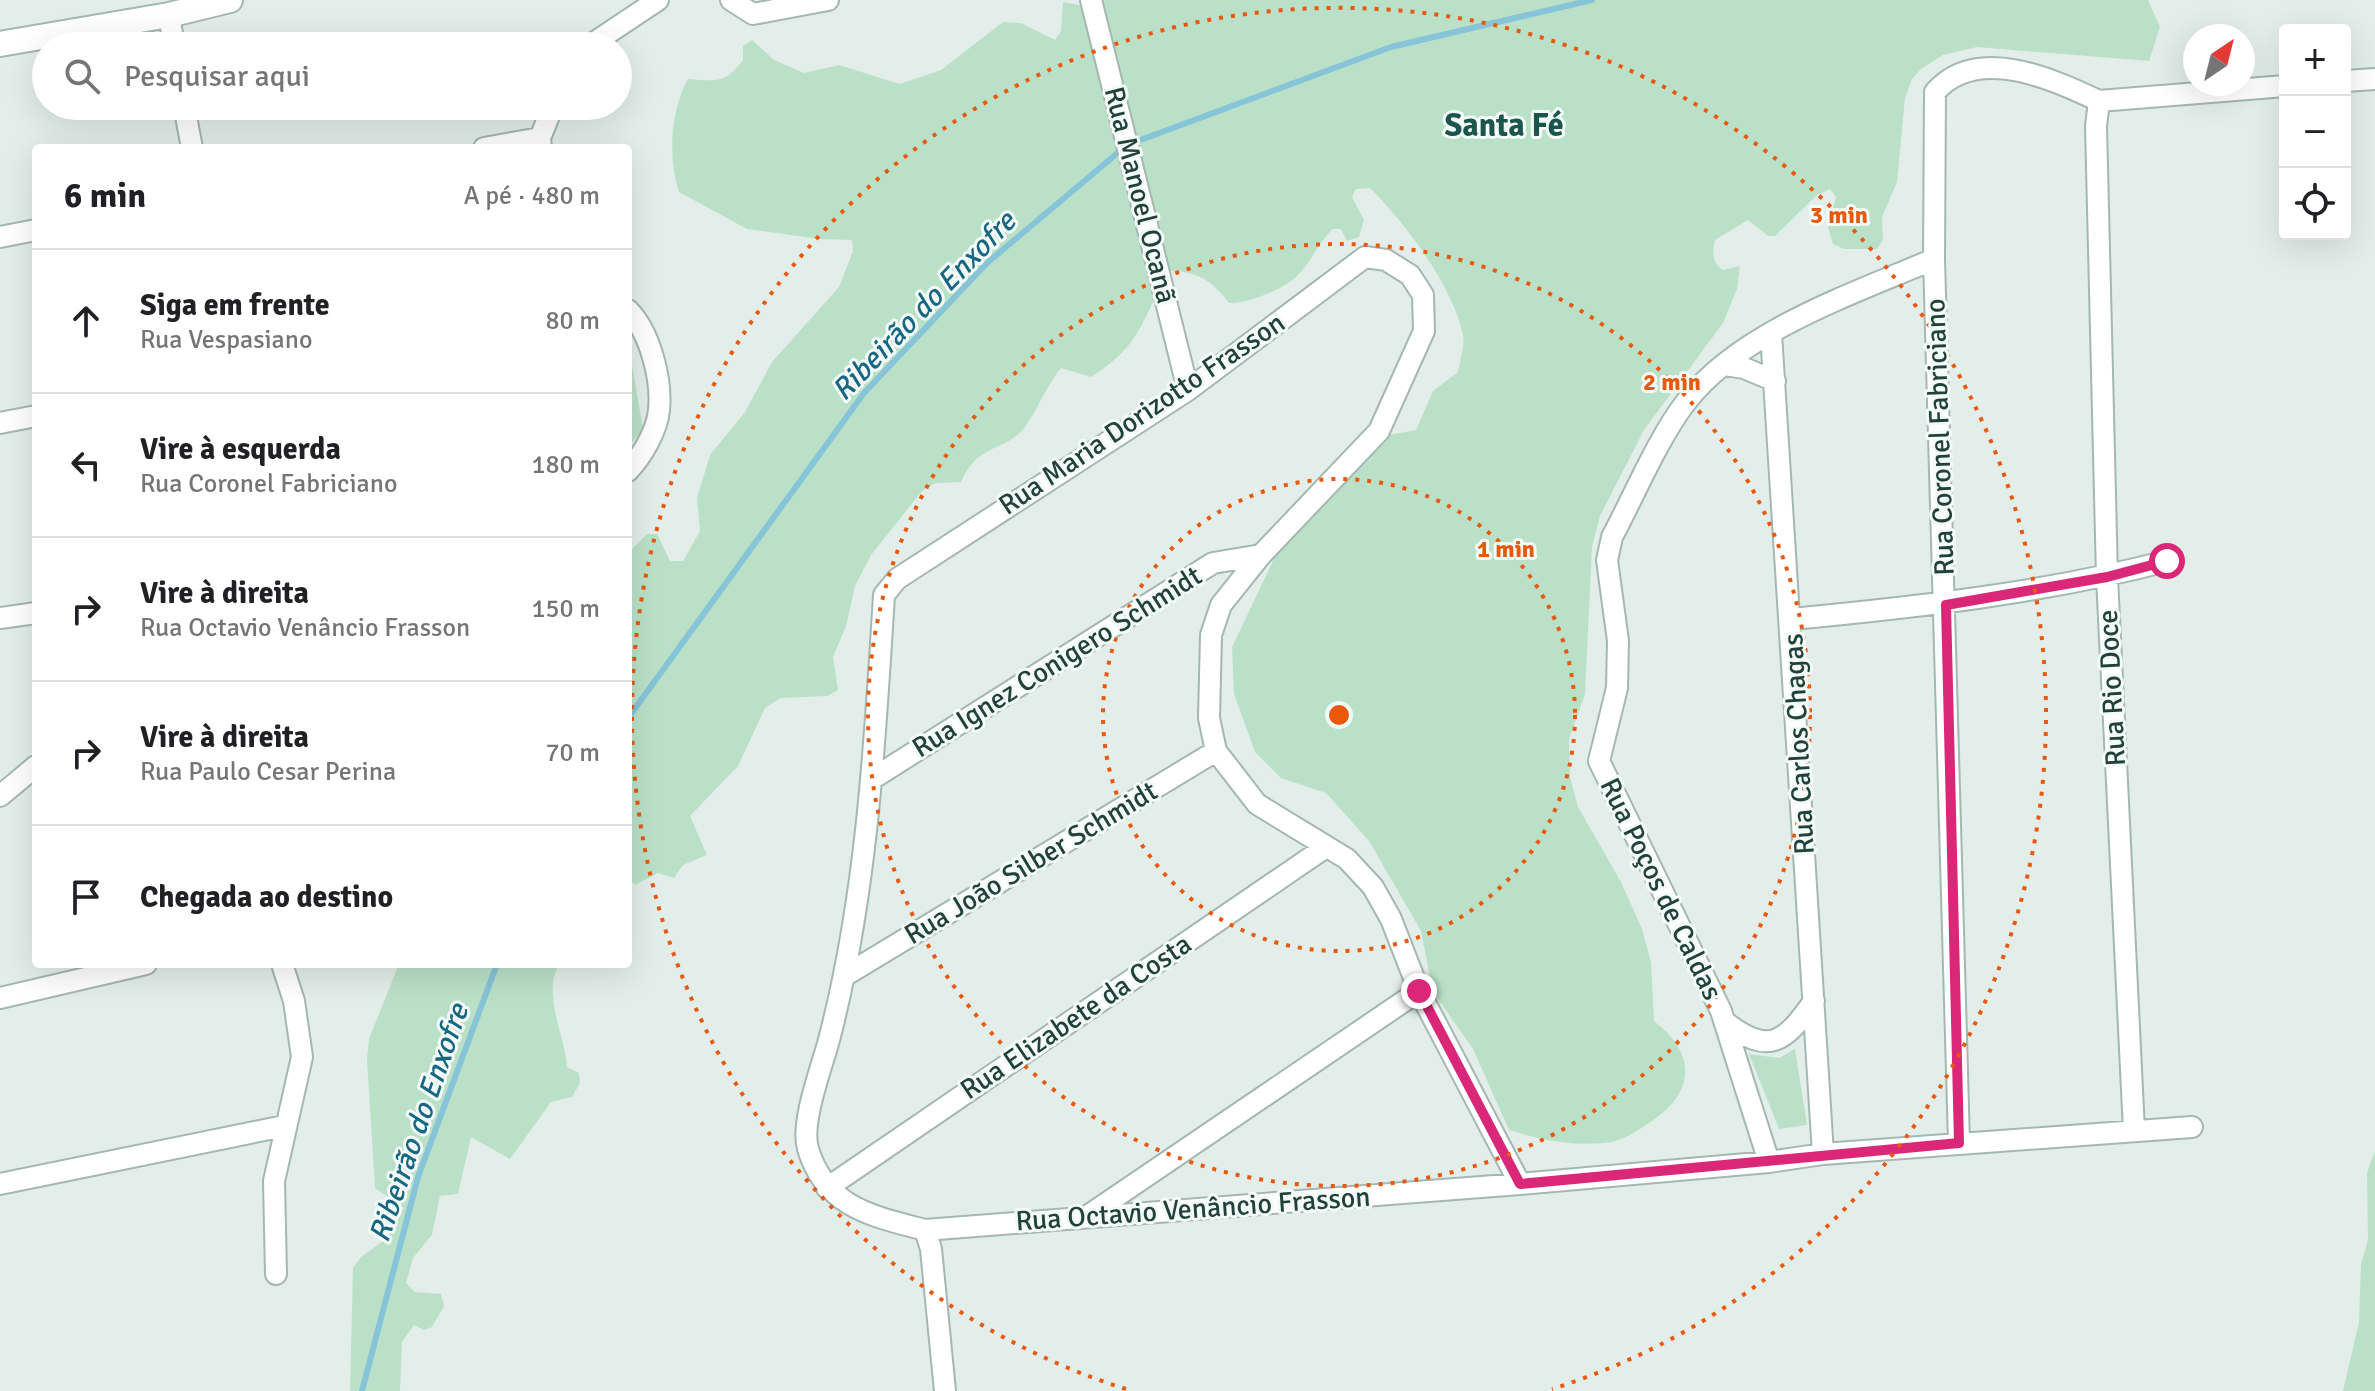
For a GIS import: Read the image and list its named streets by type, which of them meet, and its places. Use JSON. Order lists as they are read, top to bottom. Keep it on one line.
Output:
{"streets":{"street":["Rua Manoel Ocanã","Rua Maria Dorizotto Frasson","Rua Coronel Fabriciano","Rua Ignez Conigero Schmidt","Rua Rio Doce","Rua Carlos Chagas","Rua João Silber Schmidt","Rua Poços de Caldas","Rua Elizabete da Costa","Rua Octavio Venâncio Frasson"]},"crossings":[["Rua Manoel Ocanã","Rua Maria Dorizotto Frasson"],["Rua Maria Dorizotto Frasson","Rua Ignez Conigero Schmidt"],["Rua Maria Dorizotto Frasson","Rua Octavio Venâncio Frasson"],["Rua Coronel Fabriciano","Rua Poços de Caldas"],["Rua Coronel Fabriciano","Rua Octavio Venâncio Frasson"],["Rua Ignez Conigero Schmidt","Rua Octavio Venâncio Frasson"],["Rua Rio Doce","Rua Octavio Venâncio Frasson"],["Rua Carlos Chagas","Rua Poços de Caldas"],["Rua Carlos Chagas","Rua Octavio Venâncio Frasson"],["Rua João Silber Schmidt","Rua Octavio Venâncio Frasson"],["Rua Poços de Caldas","Rua Octavio Venâncio Frasson"],["Rua Elizabete da Costa","Rua Octavio Venâncio Frasson"]],"districts":["Santa Fé"],"water":["Ribeirão do Enxofre"],"north":"top right","page":{"map_buttons":["+","−"],"search":"Pesquisar aqui","heading":["6 min","A pé · 480 m"],"list":[["Siga em frente","Rua Vespasiano","80 m"],["Vire à esquerda","Rua Coronel Fabriciano","180 m"],["Vire à direita","Rua Octavio Venâncio Frasson","150 m"],["Vire à direita","Rua Paulo Cesar Perina","70 m"],"Chegada ao destino"]},"rings":["3 min","2 min","1 min"]}
